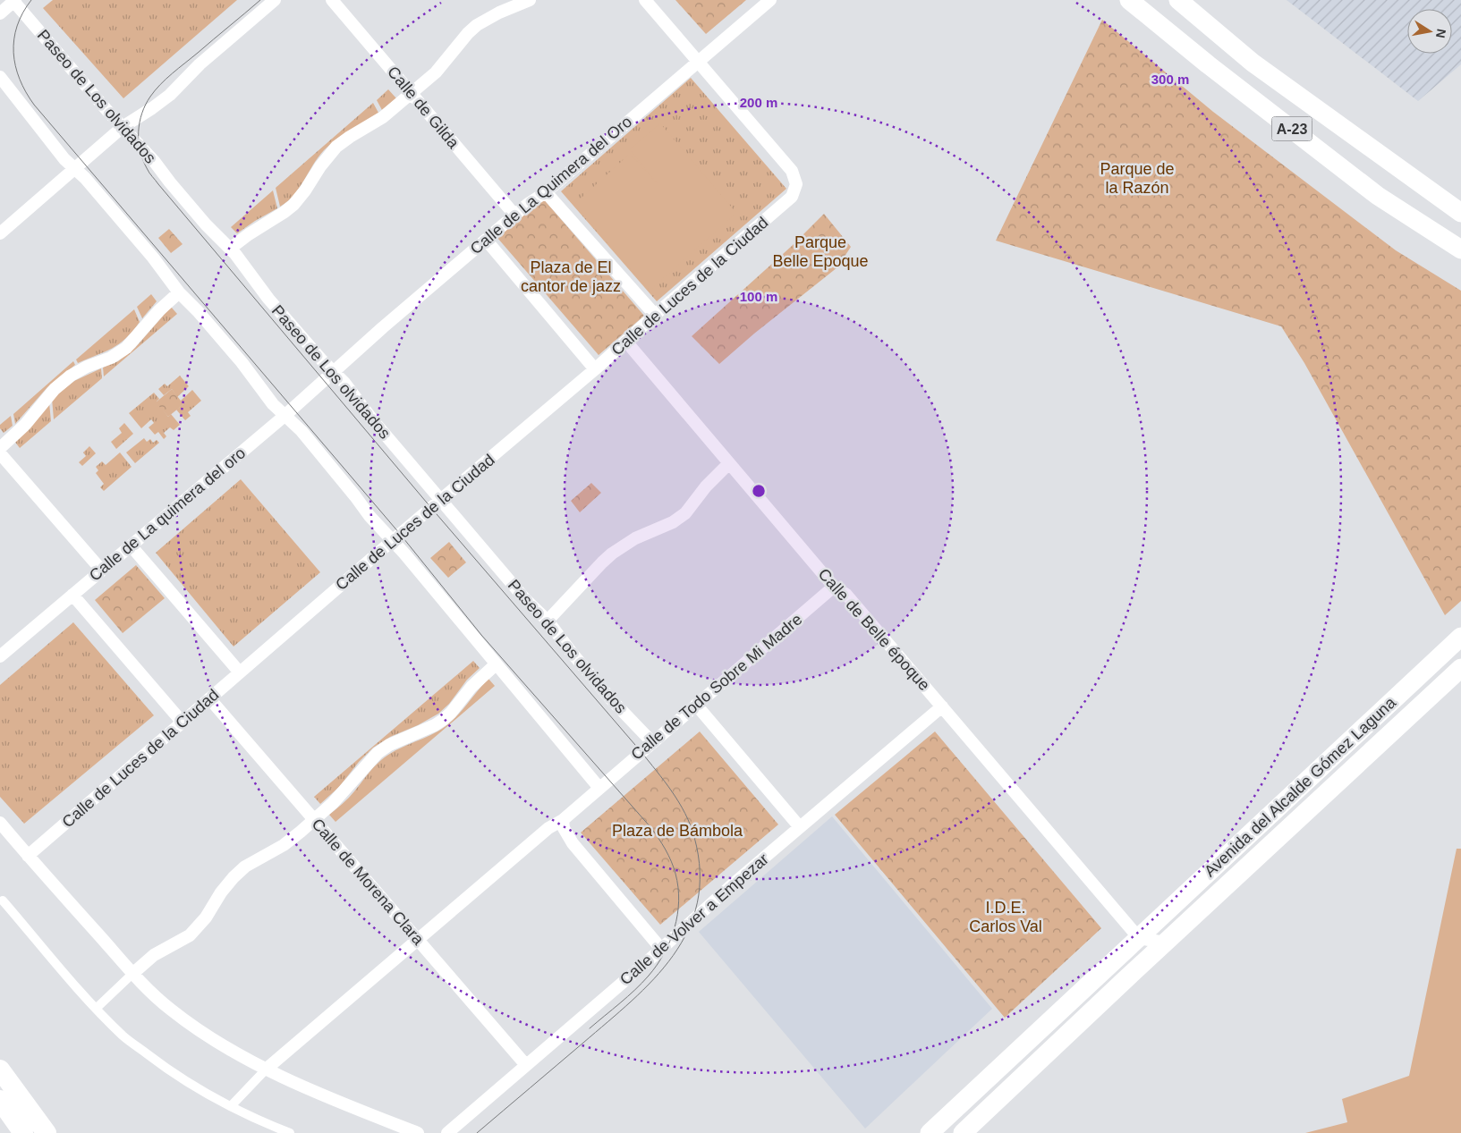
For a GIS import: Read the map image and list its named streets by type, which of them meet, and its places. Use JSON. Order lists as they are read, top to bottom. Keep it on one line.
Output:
{"streets":{"main road":["A-23","Avenida del Alcalde Gómez Laguna"],"street":["Paseo de Los olvidados","Calle de Gilda","Calle de La Quimera del Oro","Calle de Luces de la Ciudad","Calle de La quimera del oro","Calle de Belle époque","Calle de Todo Sobre Mi Madre","Calle de Morena Clara","Calle de Volver a Empezar"]},"crossings":[["Paseo de Los olvidados","Calle de La Quimera del Oro"],["Paseo de Los olvidados","Calle de Luces de la Ciudad"],["Paseo de Los olvidados","Calle de La quimera del oro"],["Paseo de Los olvidados","Calle de Todo Sobre Mi Madre"],["Calle de Gilda","Calle de La Quimera del Oro"],["Calle de La Quimera del Oro","Calle de Luces de la Ciudad"],["Calle de La Quimera del Oro","Calle de La quimera del oro"],["Calle de Luces de la Ciudad","Calle de Belle époque"],["Calle de Luces de la Ciudad","Calle de Morena Clara"],["Calle de Belle époque","Calle de Todo Sobre Mi Madre"],["Calle de Belle époque","Avenida del Alcalde Gómez Laguna"],["Calle de Belle époque","Calle de Volver a Empezar"],["Calle de Morena Clara","Calle de Volver a Empezar"]],"parks":["Parque de la Razón","Parque Belle Epoque","Plaza de El cantor de jazz","Plaza de Bámbola","I.D.E. Carlos Val"],"north":"right","rings":["300 m","200 m","100 m"]}
